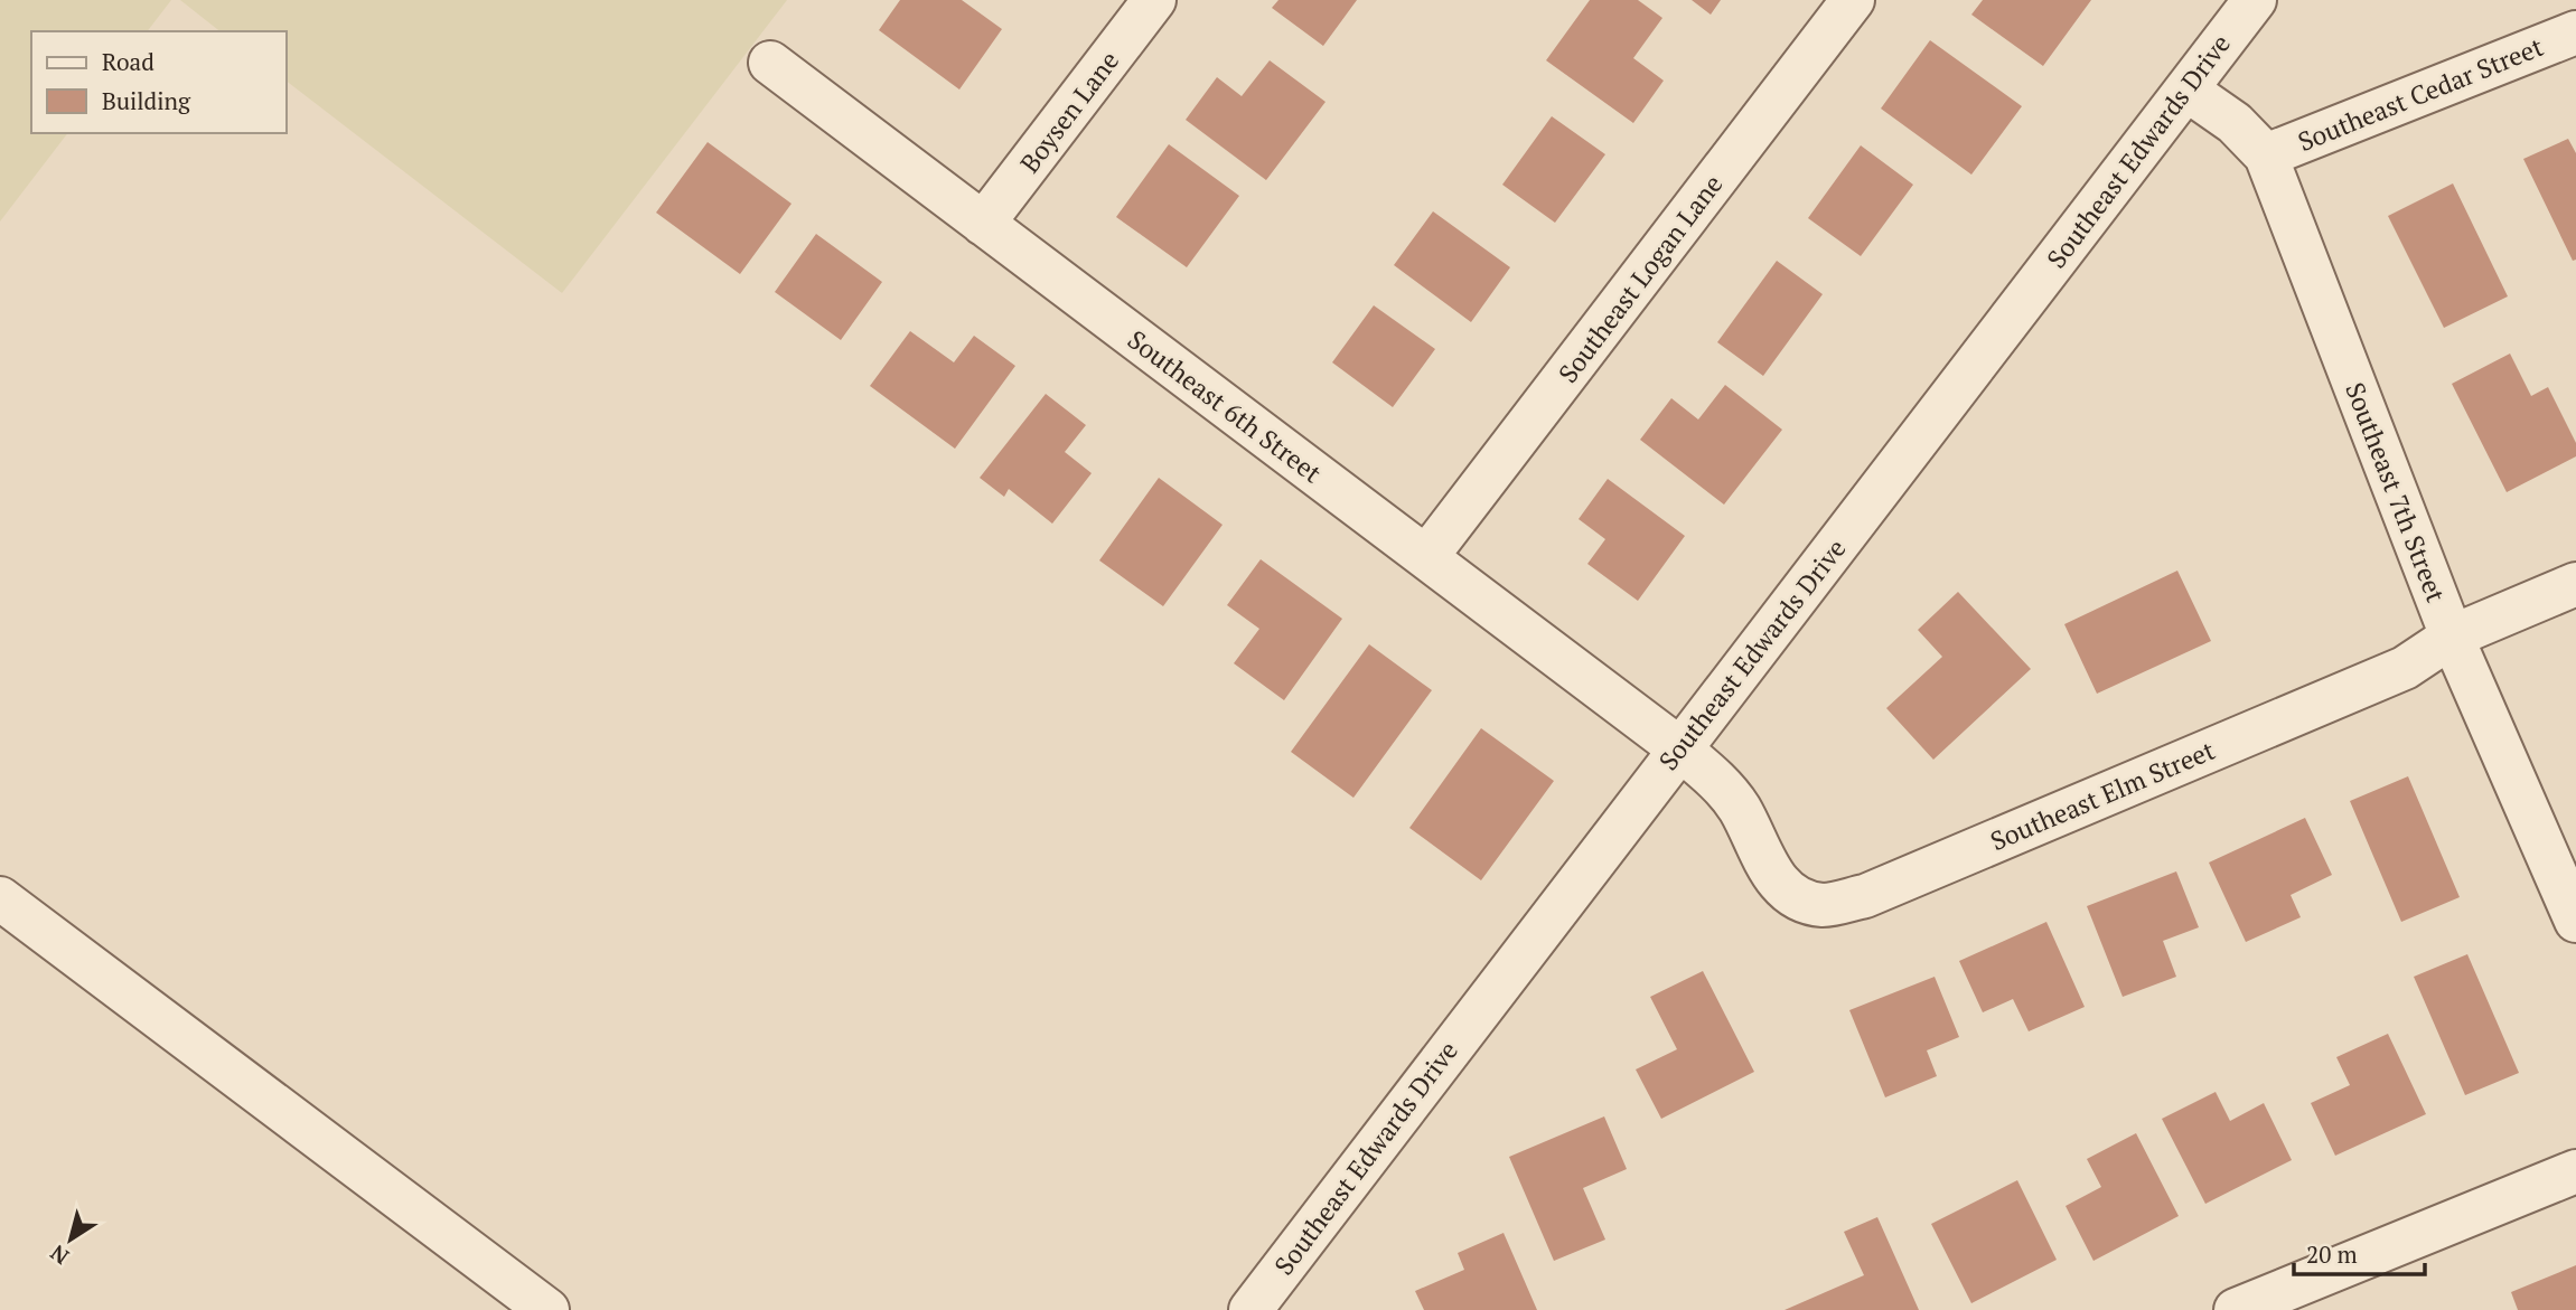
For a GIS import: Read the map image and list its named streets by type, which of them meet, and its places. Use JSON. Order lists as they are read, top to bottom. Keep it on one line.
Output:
{"streets":{"street":["Southeast Cedar Street","Boysen Lane","Southeast Edwards Drive","Southeast Logan Lane","Southeast 6th Street","Southeast 7th Street","Southeast Elm Street"]},"crossings":[["Southeast Cedar Street","Southeast 7th Street"],["Boysen Lane","Southeast 6th Street"],["Southeast Edwards Drive","Southeast 6th Street"],["Southeast Edwards Drive","Southeast 7th Street"],["Southeast Edwards Drive","Southeast Elm Street"],["Southeast Logan Lane","Southeast 6th Street"],["Southeast 6th Street","Southeast Elm Street"],["Southeast 7th Street","Southeast Elm Street"]],"legend":["Road","Building"],"scale_bar":"20 m","north":"bottom left"}
